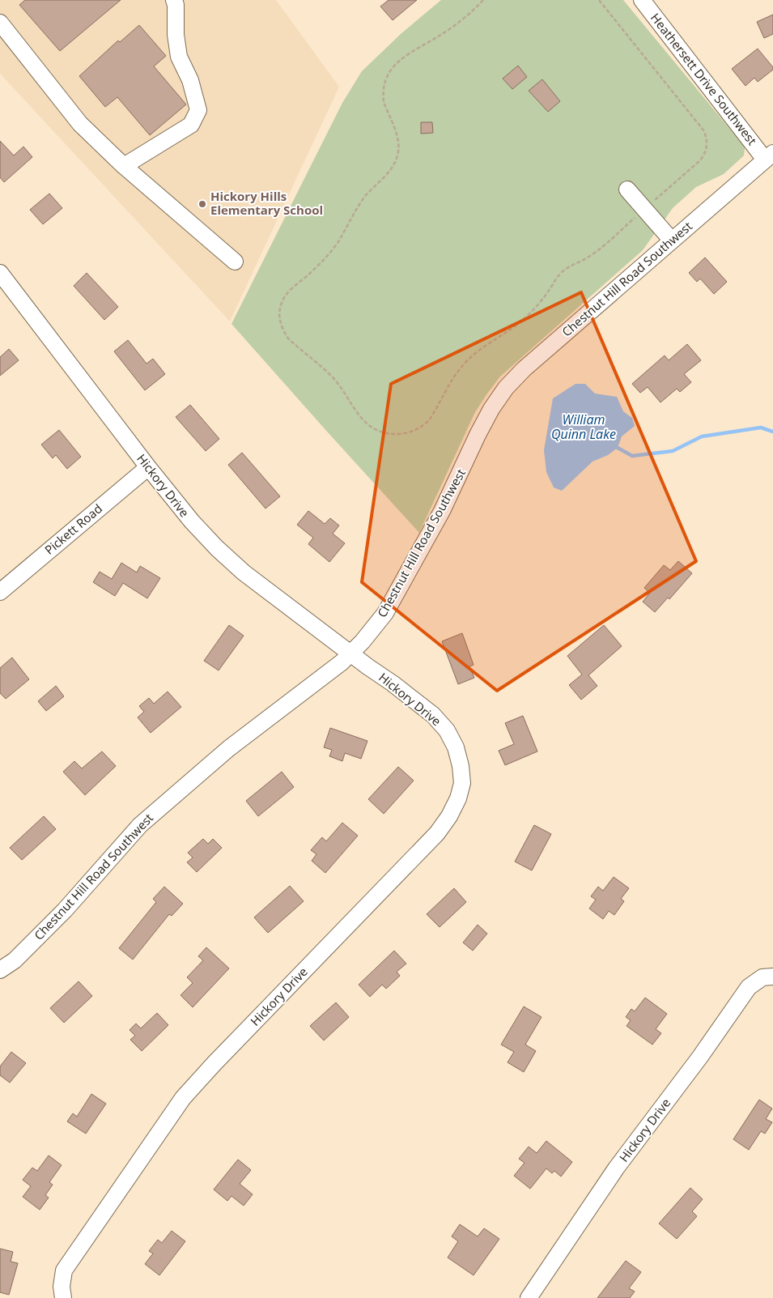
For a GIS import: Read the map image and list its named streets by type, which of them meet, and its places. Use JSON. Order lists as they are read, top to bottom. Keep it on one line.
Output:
{"streets":{"street":["Heathersett Drive Southwest","Chestnut Hill Road Southwest","Hickory Drive","Pickett Road"]},"crossings":[["Heathersett Drive Southwest","Chestnut Hill Road Southwest"],["Chestnut Hill Road Southwest","Hickory Drive"],["Hickory Drive","Pickett Road"]],"water":["William Quinn Lake"],"places":["Hickory Hills Elementary School"]}
